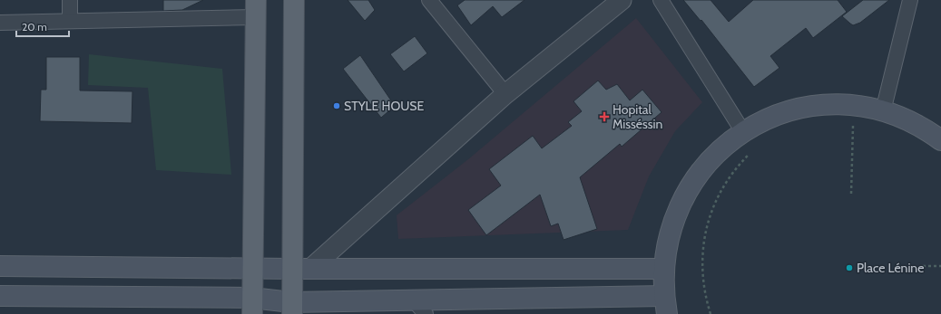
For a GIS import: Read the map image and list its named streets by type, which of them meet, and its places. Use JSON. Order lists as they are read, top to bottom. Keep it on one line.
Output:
{"places":{"other":["STYLE HOUSE","Place Lénine"],"health":["Hopital Misséssin"]},"scale_bar":"20 m"}
